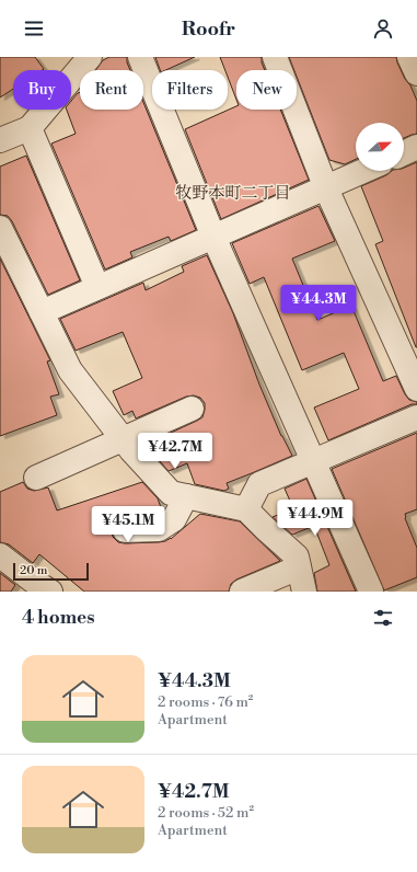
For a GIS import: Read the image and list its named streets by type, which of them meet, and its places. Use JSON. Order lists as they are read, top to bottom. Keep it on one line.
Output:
{"districts":["牧野本町二丁目"],"scale_bar":"20 m","north":"right","page":{"header":"Roofr","chip":["Buy","Rent","Filters","New"],"price":["¥44.3M","¥42.7M","¥44.9M","¥45.1M"],"scale":"20 m","heading":"4 homes","list":[{"name":"¥44.3M","note":"2 rooms · 76 m² · Apartment"},{"name":"¥42.7M","note":"2 rooms · 52 m² · Apartment"}]}}
